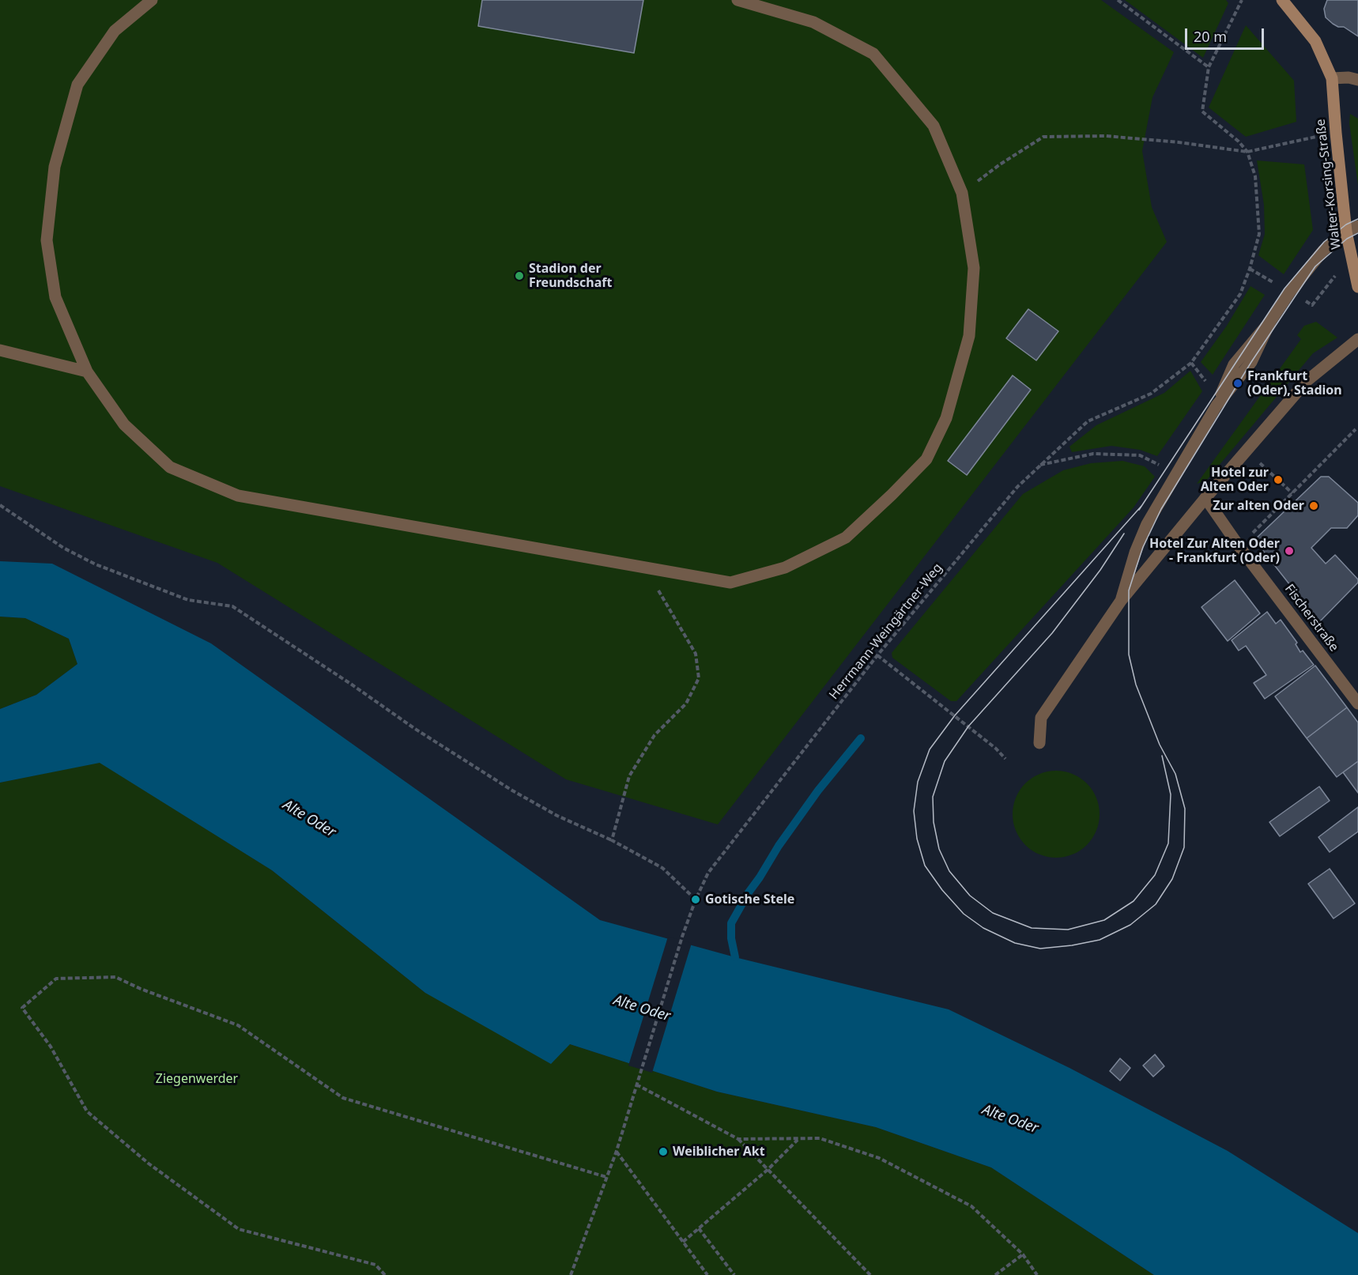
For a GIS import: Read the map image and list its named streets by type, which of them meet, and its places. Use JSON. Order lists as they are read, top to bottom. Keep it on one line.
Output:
{"streets":{"street":["Walter-Korsing-Straße","Fischerstraße"],"path":["Herrmann-Weingärtner-Weg"]},"water":["Alte Oder"],"parks":["Ziegenwerder"],"places":["Stadion der Freundschaft","Frankfurt (Oder), Stadion","Hotel zur Alten Oder","Zur alten Oder","Hotel Zur Alten Oder - Frankfurt (Oder)","Gotische Stele","Weiblicher Akt"],"scale_bar":"20 m"}
